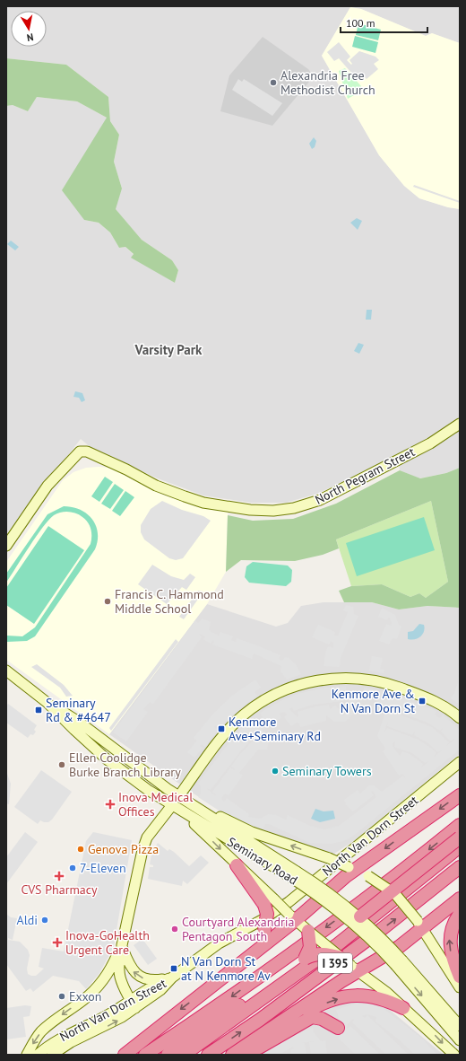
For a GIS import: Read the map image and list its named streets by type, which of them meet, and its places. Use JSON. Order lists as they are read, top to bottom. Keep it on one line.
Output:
{"streets":{"highway":["I 395"],"main road":["North Pegram Street","North Van Dorn Street","Seminary Road"]},"districts":["Varsity Park"],"places":{"other":["Alexandria Free Methodist Church","Francis C. Hammond Middle School","Ellen Coolidge Burke Branch Library","Seminary Towers","Genova Pizza","7-Eleven","Aldi","Courtyard Alexandria Pentagon South","Exxon"],"transit":["Kenmore Ave & N Van Dorn St","Seminary Rd & #4647","Kenmore Ave+Seminary Rd","N Van Dorn St at N Kenmore Av"],"health":["Inova Medical Offices","CVS Pharmacy","Inova-GoHealth Urgent Care"]},"scale_bar":"100 m","north":"bottom"}
